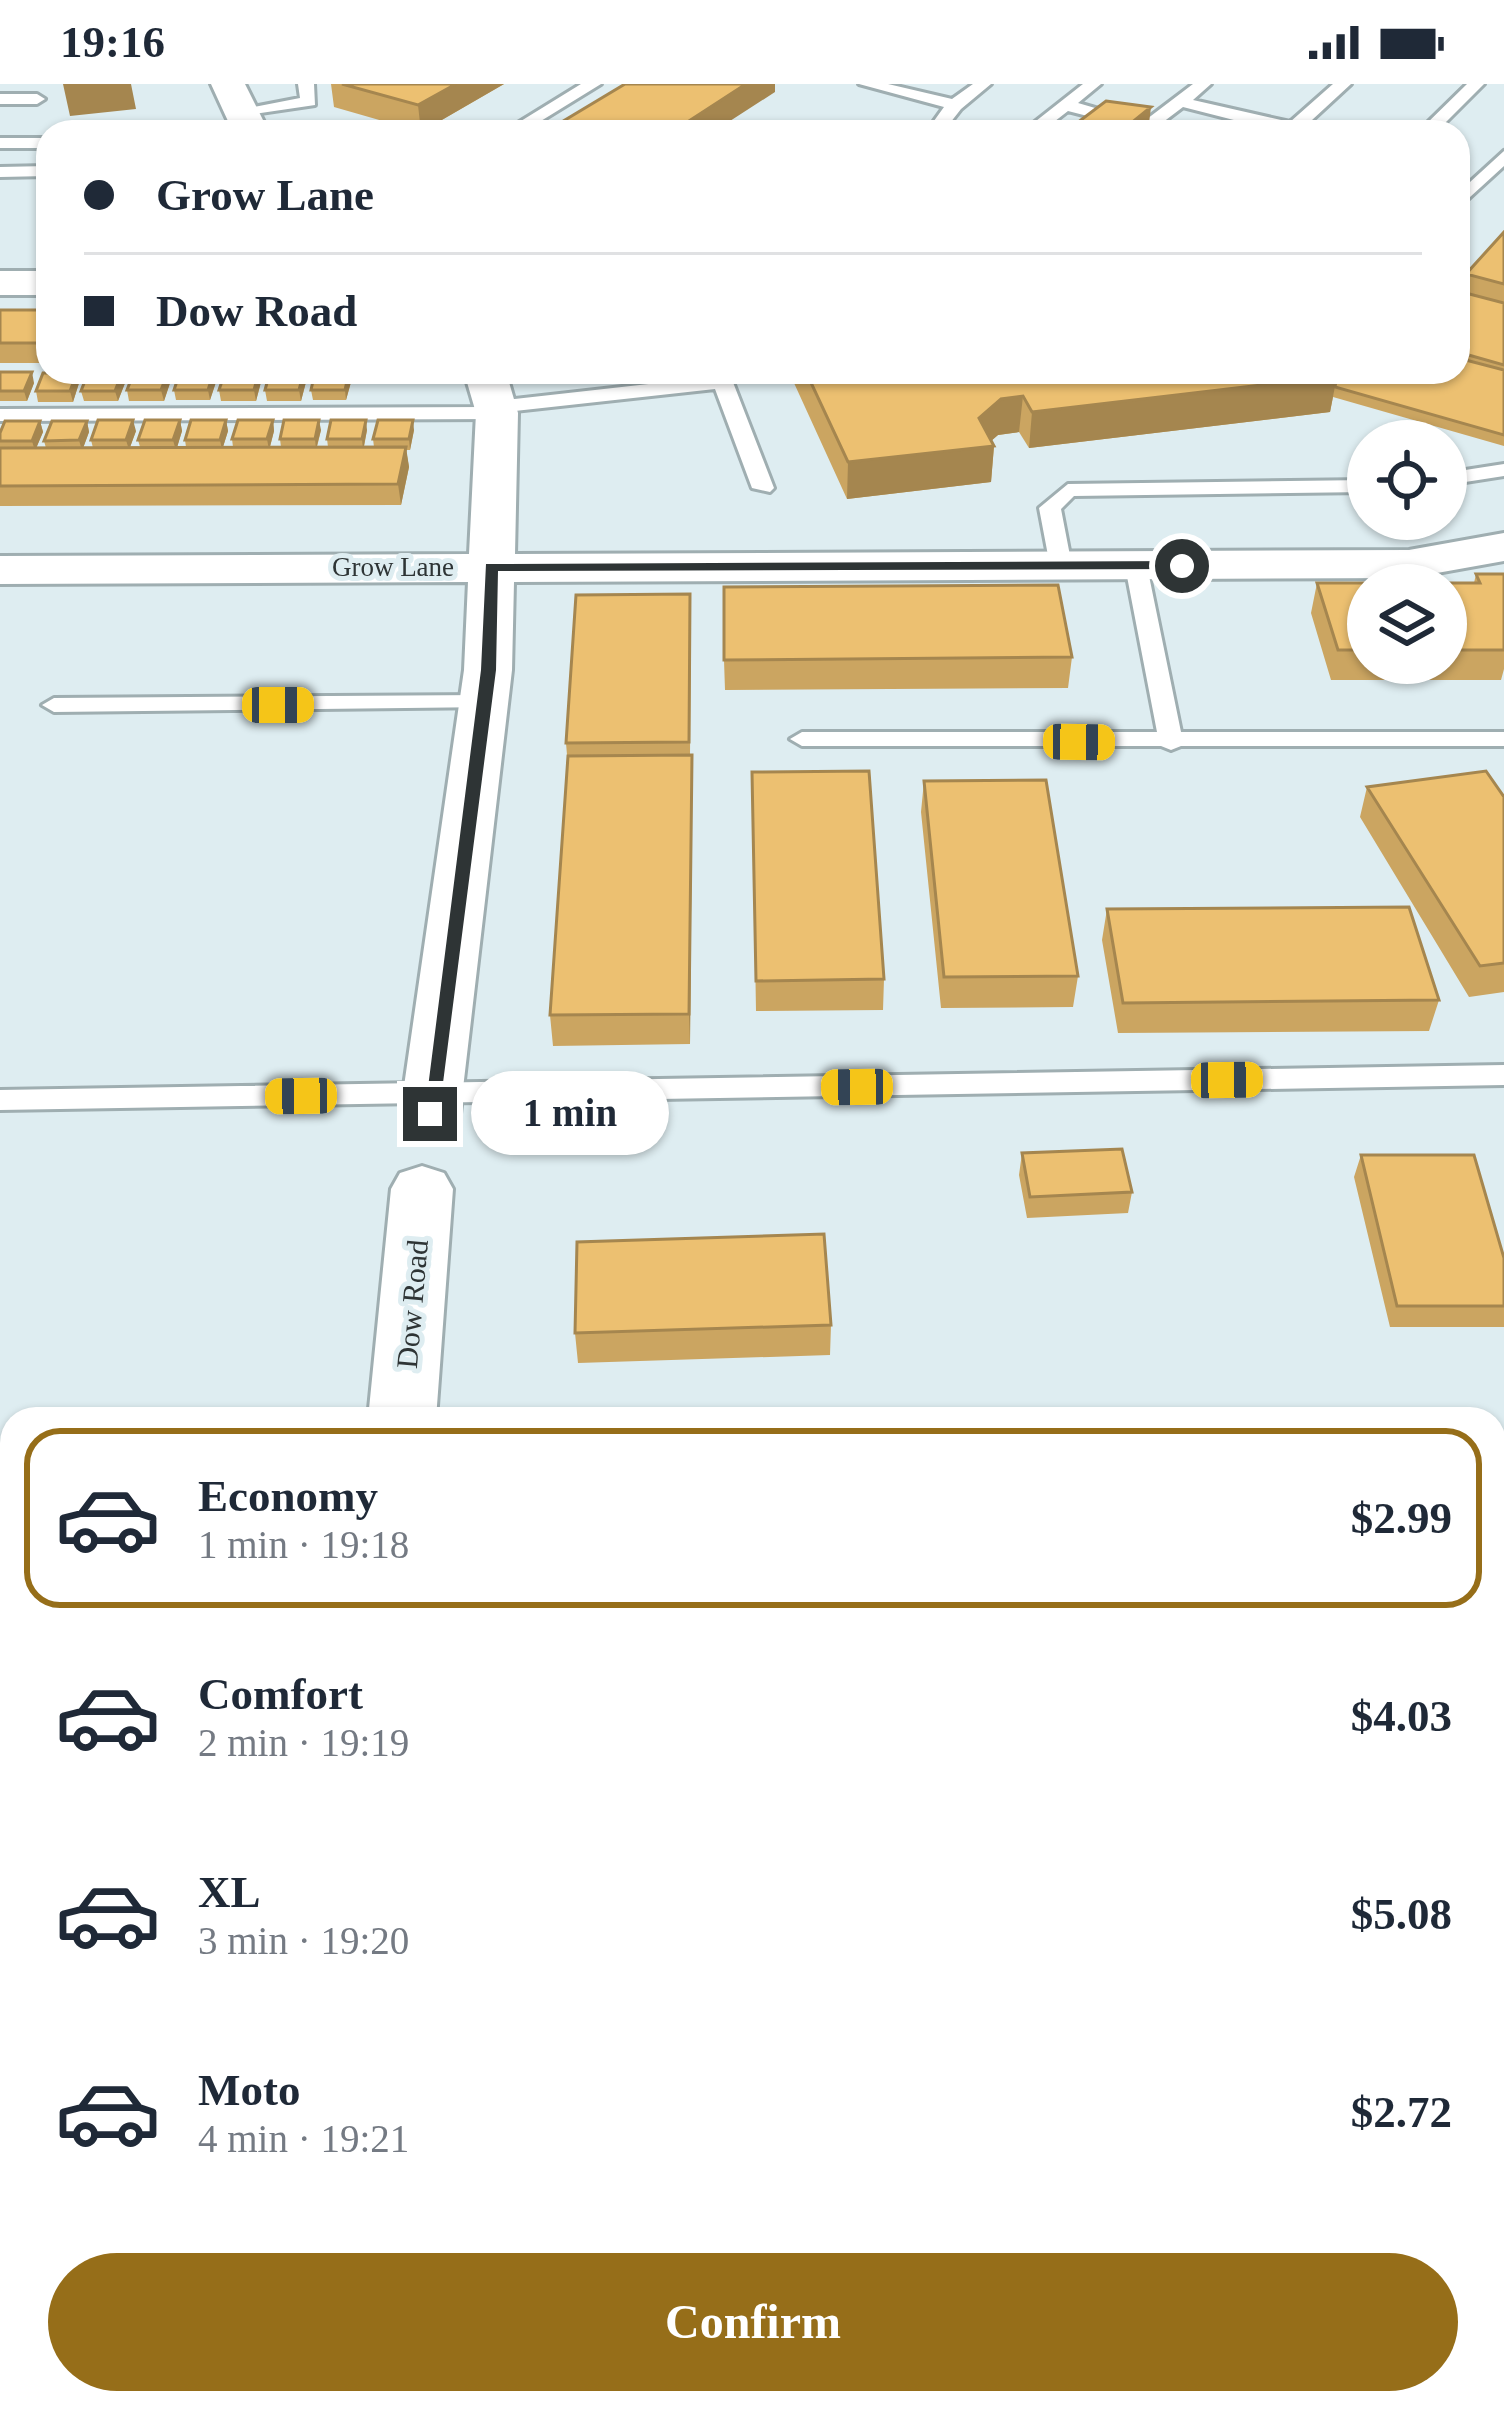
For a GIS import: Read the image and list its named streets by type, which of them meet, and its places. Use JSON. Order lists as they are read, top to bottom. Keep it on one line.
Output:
{"streets":{"street":["Grow Lane","Dow Road"]},"page":{"status":"19:16","banner":["Grow Lane","Dow Road"],"bubble":"1 min","list":[{"name":"Economy","note":"1 min · 19:18","value":"$2.99"},{"name":"Comfort","note":"2 min · 19:19","value":"$4.03"},{"name":"XL","note":"3 min · 19:20","value":"$5.08"},{"name":"Moto","note":"4 min · 19:21","value":"$2.72"}],"buttons":"Confirm"}}
